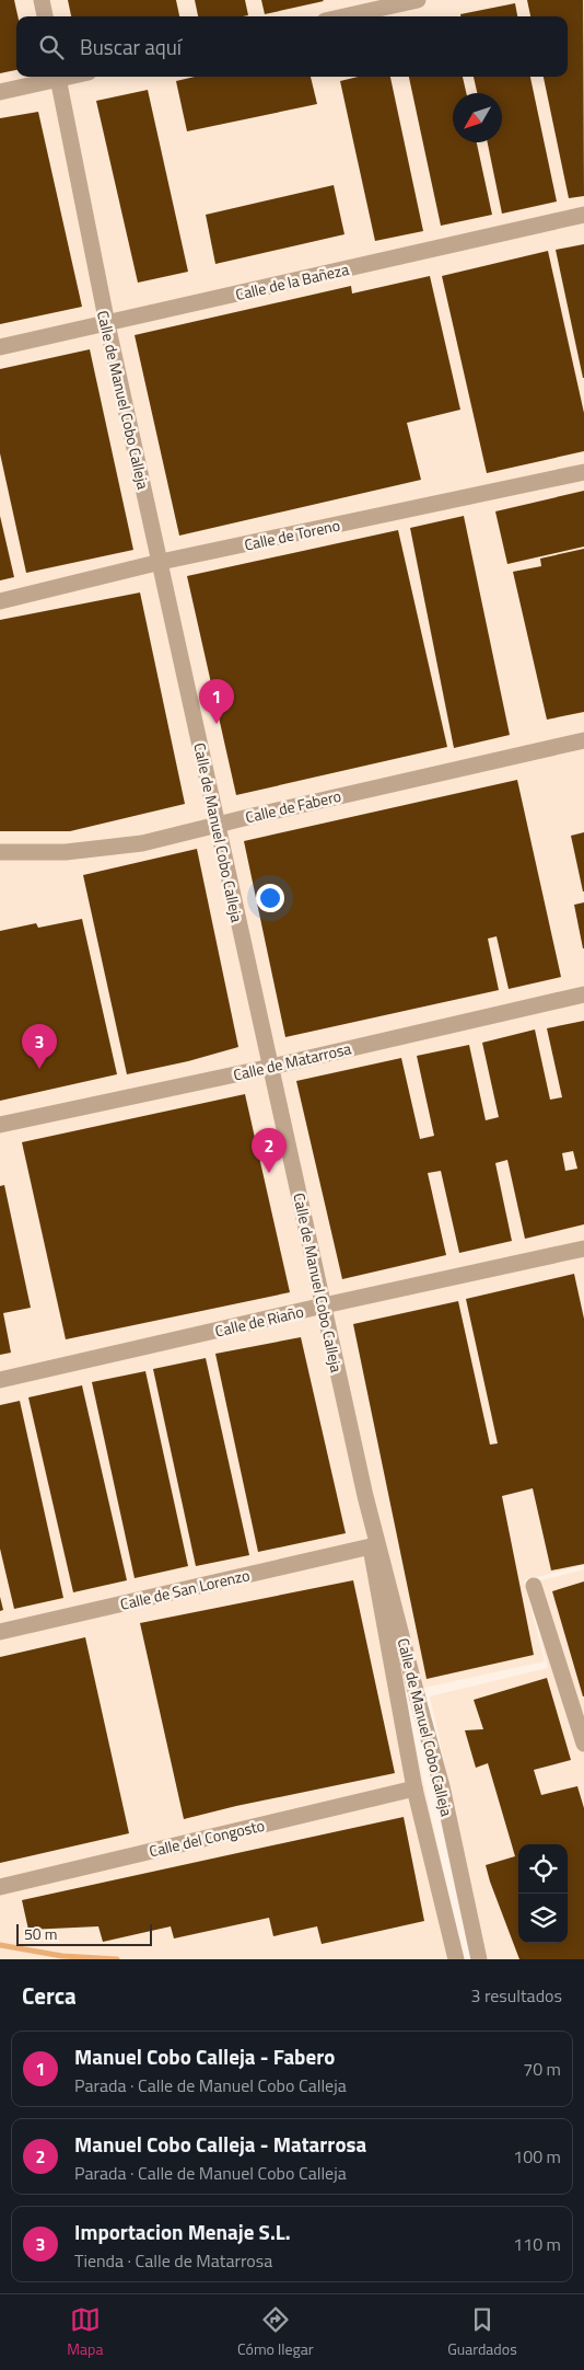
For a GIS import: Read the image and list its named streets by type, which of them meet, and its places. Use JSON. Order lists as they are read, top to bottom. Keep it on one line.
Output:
{"streets":{"street":["Calle de la Bañeza","Calle de Manuel Cobo Calleja","Calle de Toreno","Calle de Fabero","Calle de Matarrosa","Calle de Riaño","Calle de San Lorenzo","Calle del Congosto"]},"crossings":[["Calle de la Bañeza","Calle de Manuel Cobo Calleja"],["Calle de Manuel Cobo Calleja","Calle de Toreno"],["Calle de Manuel Cobo Calleja","Calle de Fabero"],["Calle de Manuel Cobo Calleja","Calle de Matarrosa"],["Calle de Manuel Cobo Calleja","Calle de Riaño"],["Calle de Manuel Cobo Calleja","Calle de San Lorenzo"],["Calle de Manuel Cobo Calleja","Calle del Congosto"]],"scale_bar":"50 m","north":"bottom left","page":{"search":"Buscar aquí","pins":["1","3","2"],"scale":"50 m","heading":["Cerca","3 resultados"],"list":[{"mark":"1","name":"Manuel Cobo Calleja - Fabero","note":"Parada · Calle de Manuel Cobo Calleja","value":"70 m"},{"mark":"2","name":"Manuel Cobo Calleja - Matarrosa","note":"Parada · Calle de Manuel Cobo Calleja","value":"100 m"},{"mark":"3","name":"Importacion Menaje S.L.","note":"Tienda · Calle de Matarrosa","value":"110 m"}],"nav":["Mapa","Cómo llegar","Guardados"]}}
